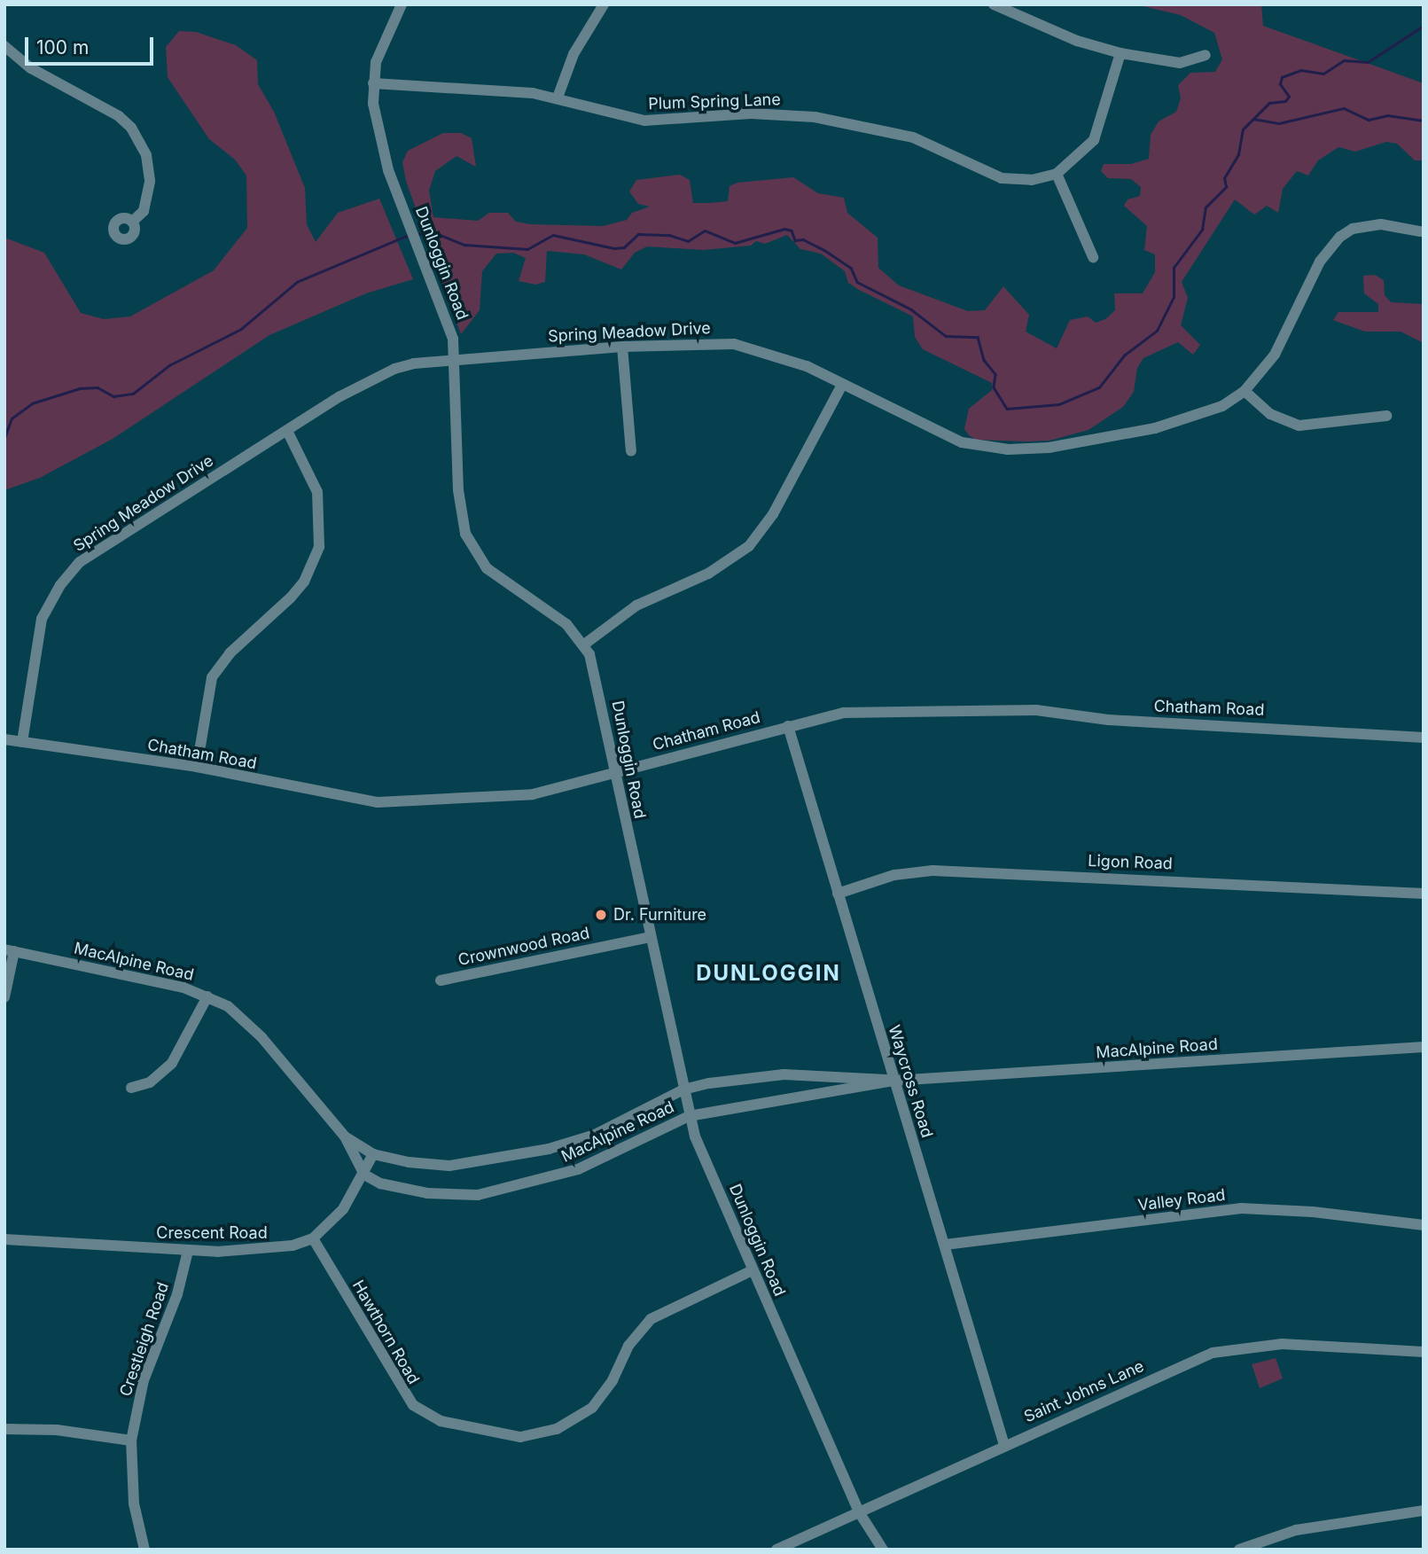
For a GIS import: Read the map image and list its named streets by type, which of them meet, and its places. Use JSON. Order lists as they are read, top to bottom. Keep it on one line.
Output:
{"streets":{"street":["Plum Spring Lane","Dunloggin Road","Spring Meadow Drive","Chatham Road","Ligon Road","Crownwood Road","MacAlpine Road","Waycross Road","Valley Road","Crescent Road","Hawthorn Road","Crestleigh Road","Saint Johns Lane"]},"crossings":[["Plum Spring Lane","Dunloggin Road"],["Dunloggin Road","Spring Meadow Drive"],["Dunloggin Road","Chatham Road"],["Dunloggin Road","Crownwood Road"],["Dunloggin Road","MacAlpine Road"],["Dunloggin Road","Hawthorn Road"],["Dunloggin Road","Saint Johns Lane"],["Spring Meadow Drive","Chatham Road"],["Chatham Road","Waycross Road"],["Ligon Road","Waycross Road"],["MacAlpine Road","Waycross Road"],["MacAlpine Road","Crescent Road"],["Waycross Road","Valley Road"],["Waycross Road","Saint Johns Lane"],["Crescent Road","Hawthorn Road"],["Crescent Road","Crestleigh Road"]],"districts":["DUNLOGGIN"],"places":["Dr. Furniture"],"scale_bar":"100 m"}
